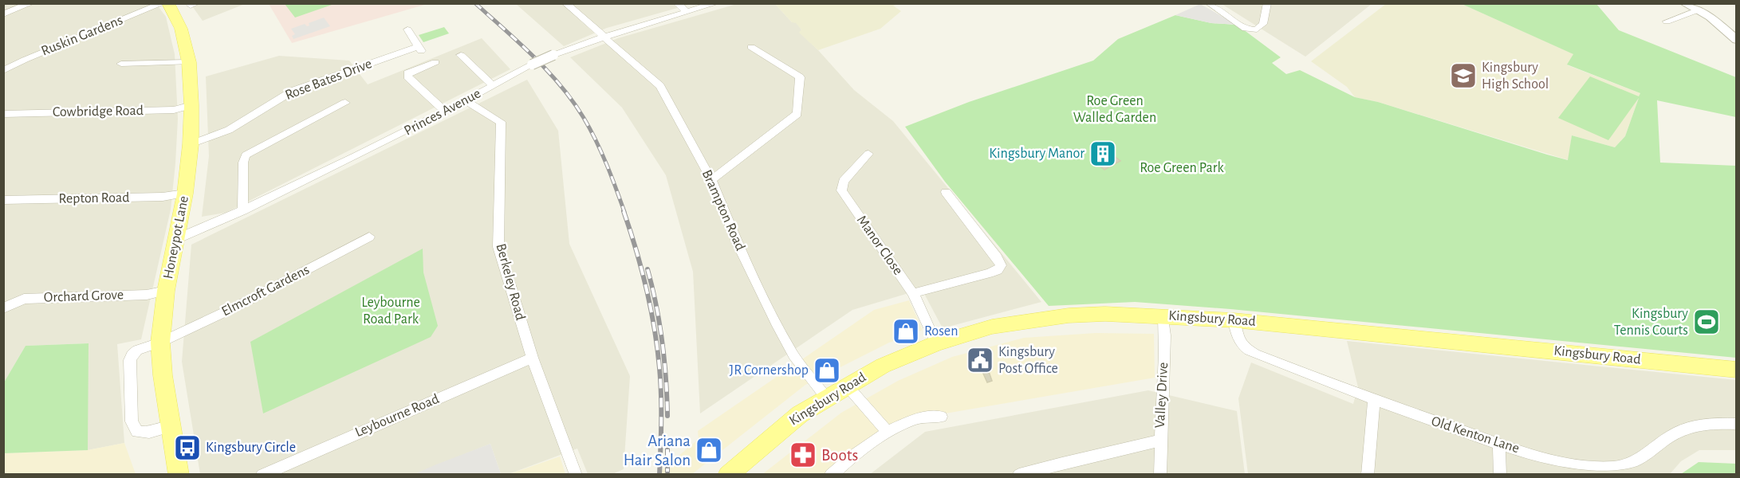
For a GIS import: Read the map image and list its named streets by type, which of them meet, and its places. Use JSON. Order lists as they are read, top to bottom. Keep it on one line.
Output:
{"streets":{"main road":["Honeypot Lane","Kingsbury Road"],"street":["Ruskin Gardens","Rose Bates Drive","Cowbridge Road","Princes Avenue","Repton Road","Brampton Road","Manor Close","Berkeley Road","Elmcroft Gardens","Orchard Grove","Valley Drive","Leybourne Road","Old Kenton Lane"]},"crossings":[["Rose Bates Drive","Honeypot Lane"],["Cowbridge Road","Honeypot Lane"],["Princes Avenue","Brampton Road"],["Princes Avenue","Honeypot Lane"],["Princes Avenue","Berkeley Road"],["Repton Road","Honeypot Lane"],["Brampton Road","Kingsbury Road"],["Honeypot Lane","Elmcroft Gardens"],["Honeypot Lane","Orchard Grove"],["Manor Close","Kingsbury Road"],["Berkeley Road","Leybourne Road"],["Kingsbury Road","Valley Drive"],["Kingsbury Road","Old Kenton Lane"]],"parks":["Roe Green Walled Garden","Roe Green Park","Leybourne Road Park"],"places":{"school or university":["Kingsbury High School"],"building":["Kingsbury Manor"],"sports":["Kingsbury Tennis Courts"],"shop":["Rosen","JR Cornershop","Ariana Hair Salon"],"public building":["Kingsbury Post Office"],"bus stop":["Kingsbury Circle"],"pharmacy":["Boots"]}}
